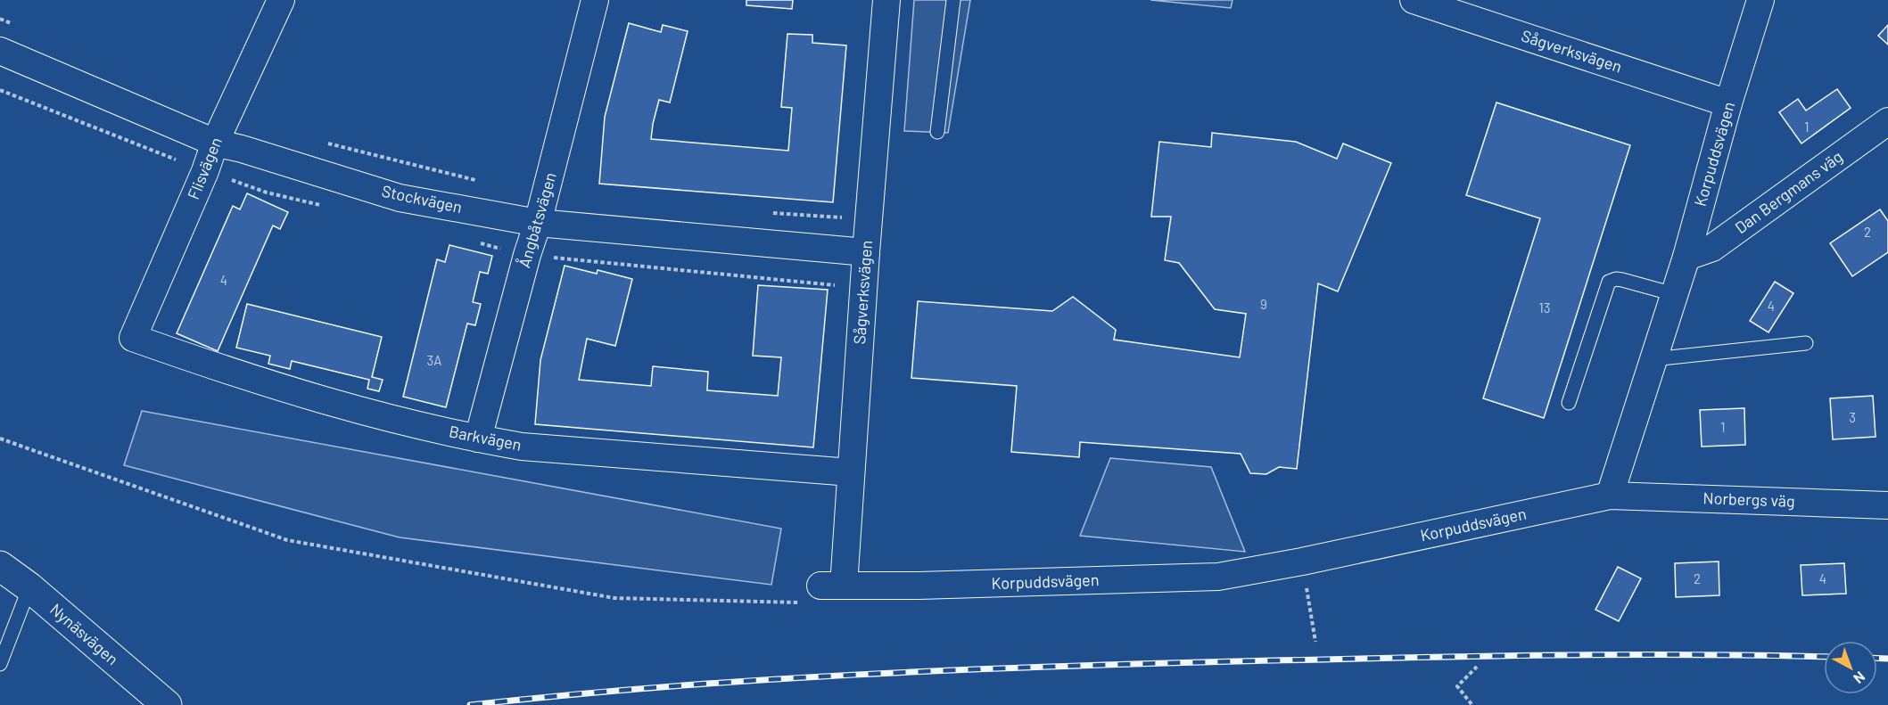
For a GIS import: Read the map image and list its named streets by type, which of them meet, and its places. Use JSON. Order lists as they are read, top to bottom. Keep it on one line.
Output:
{"streets":{"street":["Sågverksvägen","Korpuddsvägen","Flisvägen","Dan Bergmans väg","Stockvägen","Ångbåtsvägen","Barkvägen","Norbergs väg","Nynäsvägen"]},"crossings":[["Sågverksvägen","Korpuddsvägen"],["Sågverksvägen","Stockvägen"],["Sågverksvägen","Barkvägen"],["Korpuddsvägen","Dan Bergmans väg"],["Korpuddsvägen","Norbergs väg"],["Flisvägen","Stockvägen"],["Flisvägen","Barkvägen"],["Stockvägen","Ångbåtsvägen"],["Ångbåtsvägen","Barkvägen"]],"house_numbers":["1","2","4","9","4","13","3A","3","1","2","4"],"north":"bottom right"}
